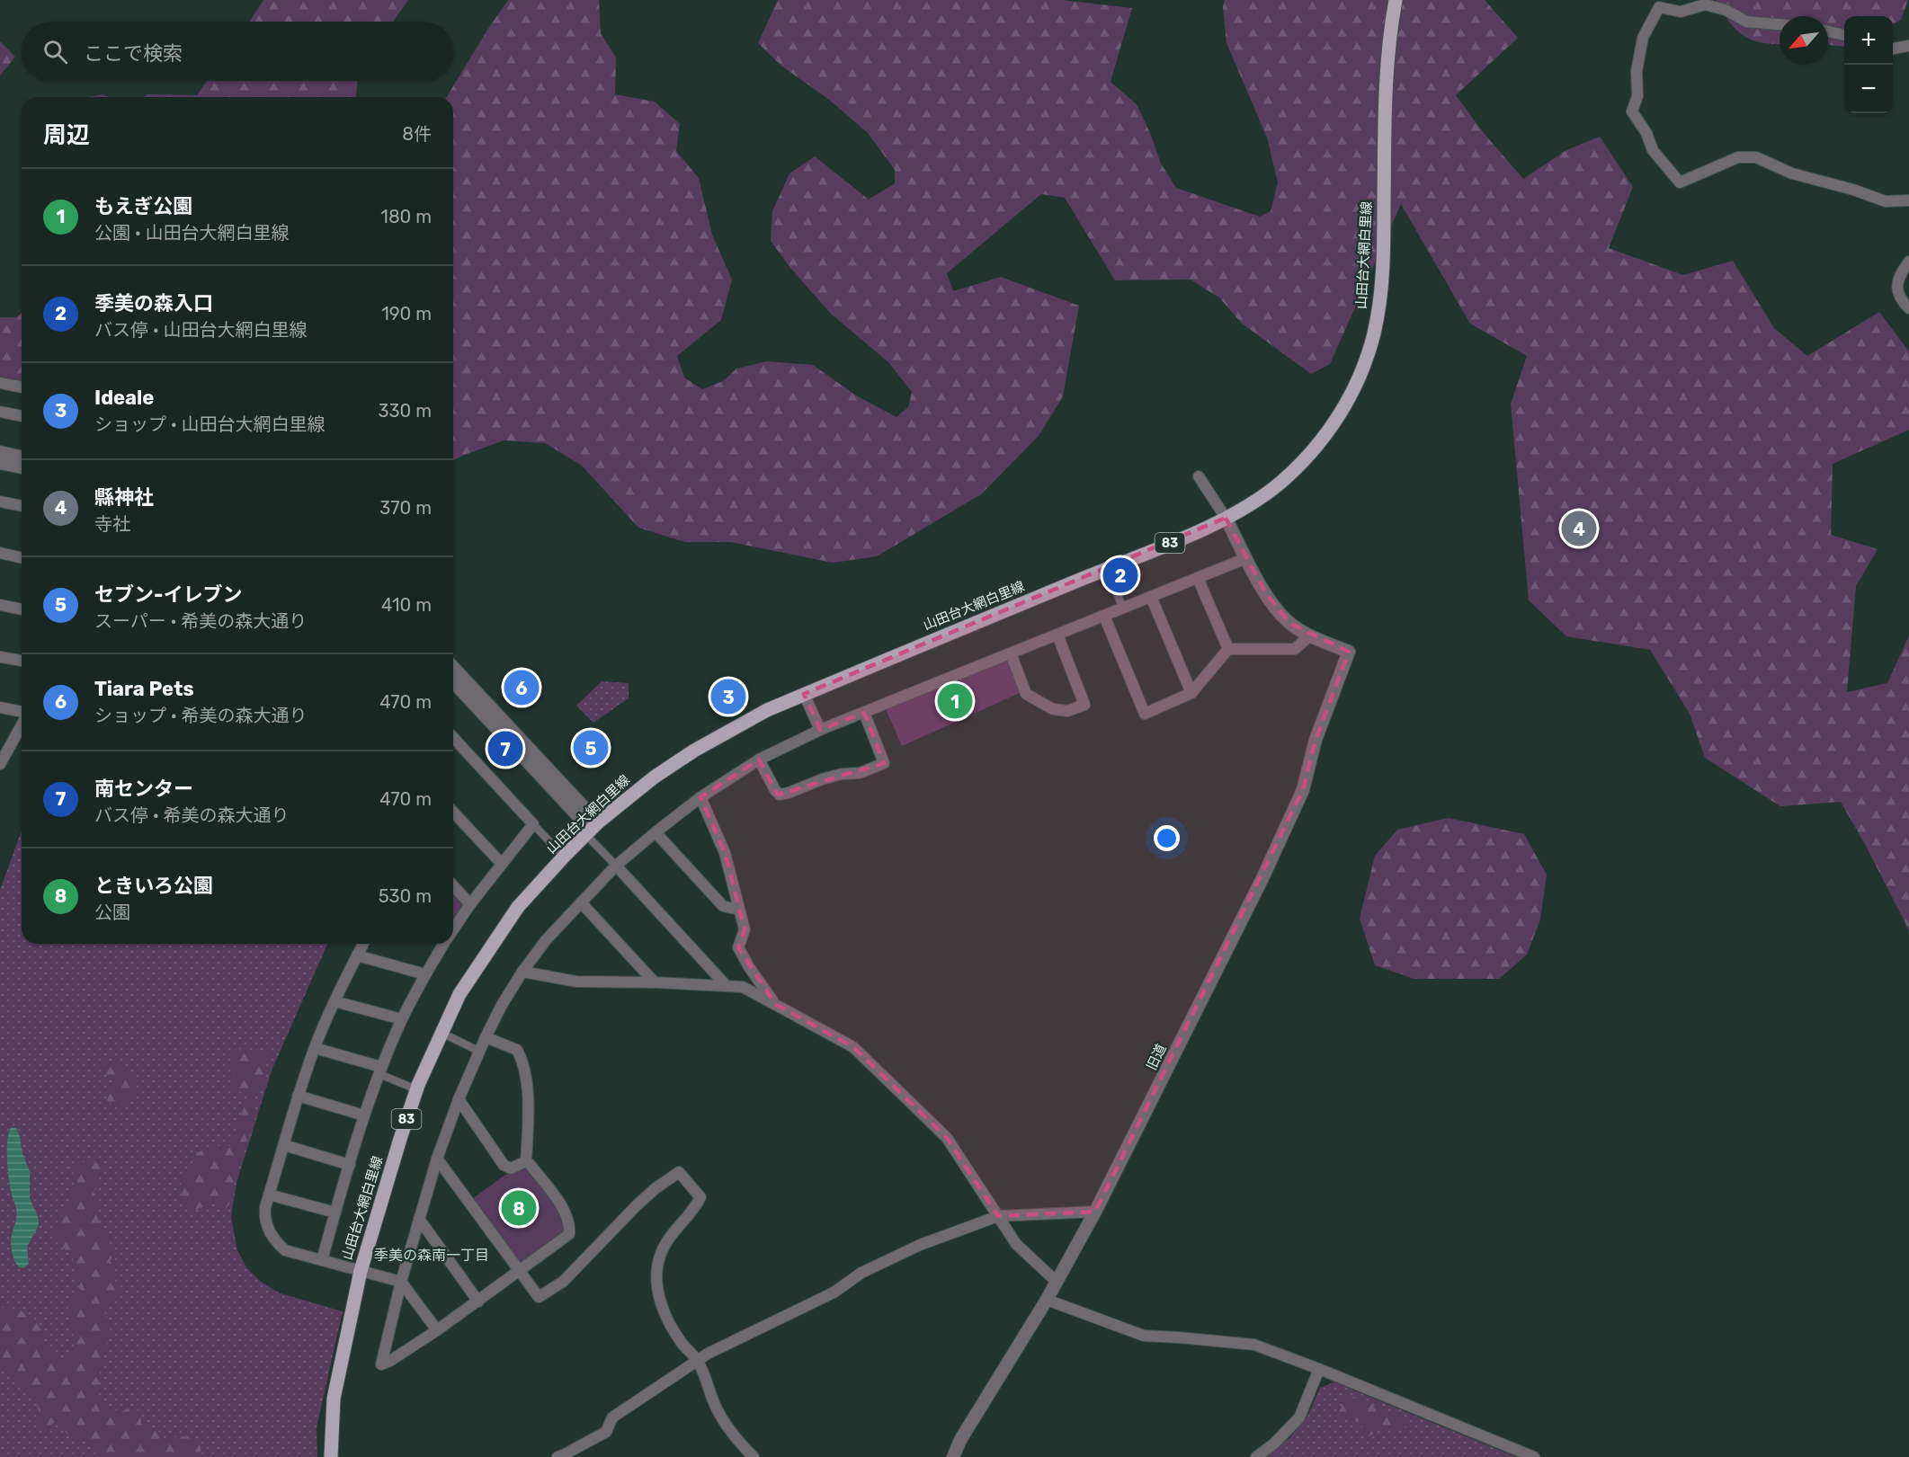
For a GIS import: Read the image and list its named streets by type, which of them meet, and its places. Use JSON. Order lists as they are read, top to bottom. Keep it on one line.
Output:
{"streets":{"main road":["山田台大網白里線","83"],"street":["旧道"]},"districts":["季美の森南一丁目"],"north":"bottom left","page":{"map_buttons":["+","−"],"search":"ここで検索","heading":["周辺","8件"],"list":[{"mark":"1","name":"もえぎ公園","note":"公園 · 山田台大網白里線","value":"180 m"},{"mark":"2","name":"季美の森入口","note":"バス停 · 山田台大網白里線","value":"190 m"},{"mark":"3","name":"Ideale","note":"ショップ · 山田台大網白里線","value":"330 m"},{"mark":"4","name":"縣神社","note":"寺社","value":"370 m"},{"mark":"5","name":"セブン-イレブン","note":"スーパー · 希美の森大通り","value":"410 m"},{"mark":"6","name":"Tiara Pets","note":"ショップ · 希美の森大通り","value":"470 m"},{"mark":"7","name":"南センター","note":"バス停 · 希美の森大通り","value":"470 m"},{"mark":"8","name":"ときいろ公園","note":"公園","value":"530 m"}],"pins":["4","2","6","3","1","5","7","8"]}}
